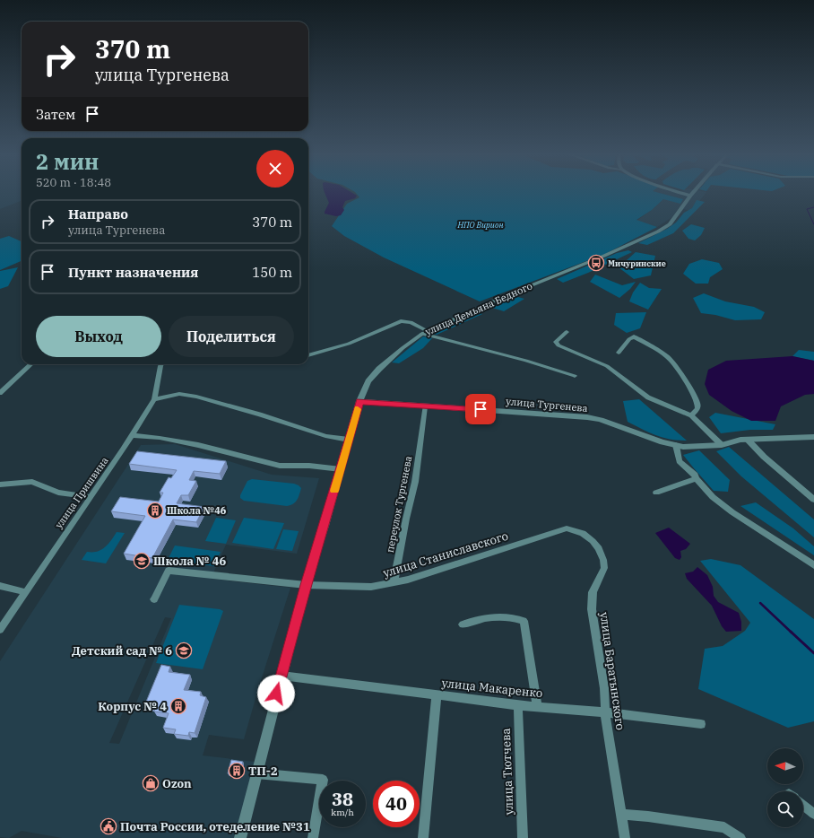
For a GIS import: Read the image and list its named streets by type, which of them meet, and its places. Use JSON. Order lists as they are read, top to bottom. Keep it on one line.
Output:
{"streets":{"street":["улица Демьяна Бедного","улица Тургенева","улица Пришвина","переулок Тургенева","улица Станиславского","улица Баратынского","улица Макаренко","улица Тютчева"]},"crossings":[["улица Демьяна Бедного","улица Тургенева"],["улица Демьяна Бедного","улица Станиславского"],["улица Демьяна Бедного","улица Макаренко"],["улица Тургенева","переулок Тургенева"],["переулок Тургенева","улица Станиславского"],["улица Станиславского","улица Баратынского"],["улица Баратынского","улица Макаренко"],["улица Макаренко","улица Тютчева"]],"parks":["НПО Вирион"],"places":{"bus stop":["Мичуринские"],"building":["Школа №46","Корпус № 4","ТП-2"],"school or university":["Школа № 46","Детский сад № 6"],"shop":["Ozon"],"public building":["Почта России, отеделение №31"]},"north":"left","page":{"turn":["370 m","улица Тургенева"],"then":"Затем","heading":["2 мин","520 m · 18:48"],"list":[{"name":"Направо","note":"улица Тургенева","value":"370 m"},{"name":"Пункт назначения","value":"150 m"}],"buttons":["Выход","Поделиться"],"speed":"38 km/h","limit":"40"}}
